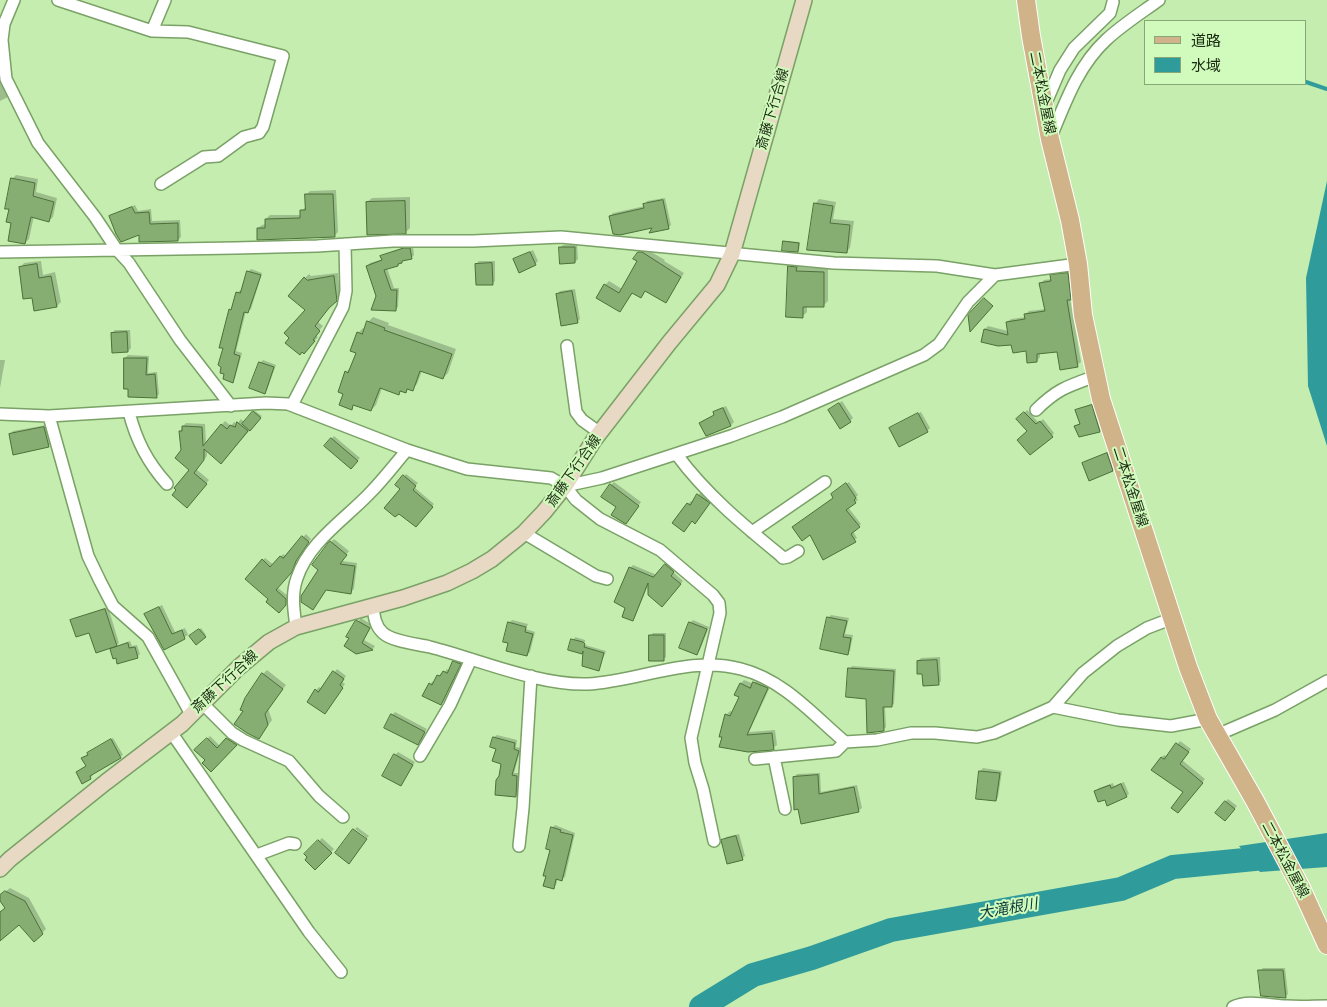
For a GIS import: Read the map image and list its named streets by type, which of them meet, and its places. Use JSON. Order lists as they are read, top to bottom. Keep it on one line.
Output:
{"streets":{"main road":["二本松金屋線","斎藤下行合線"]},"water":["大滝根川"],"legend":["道路","水域"]}
